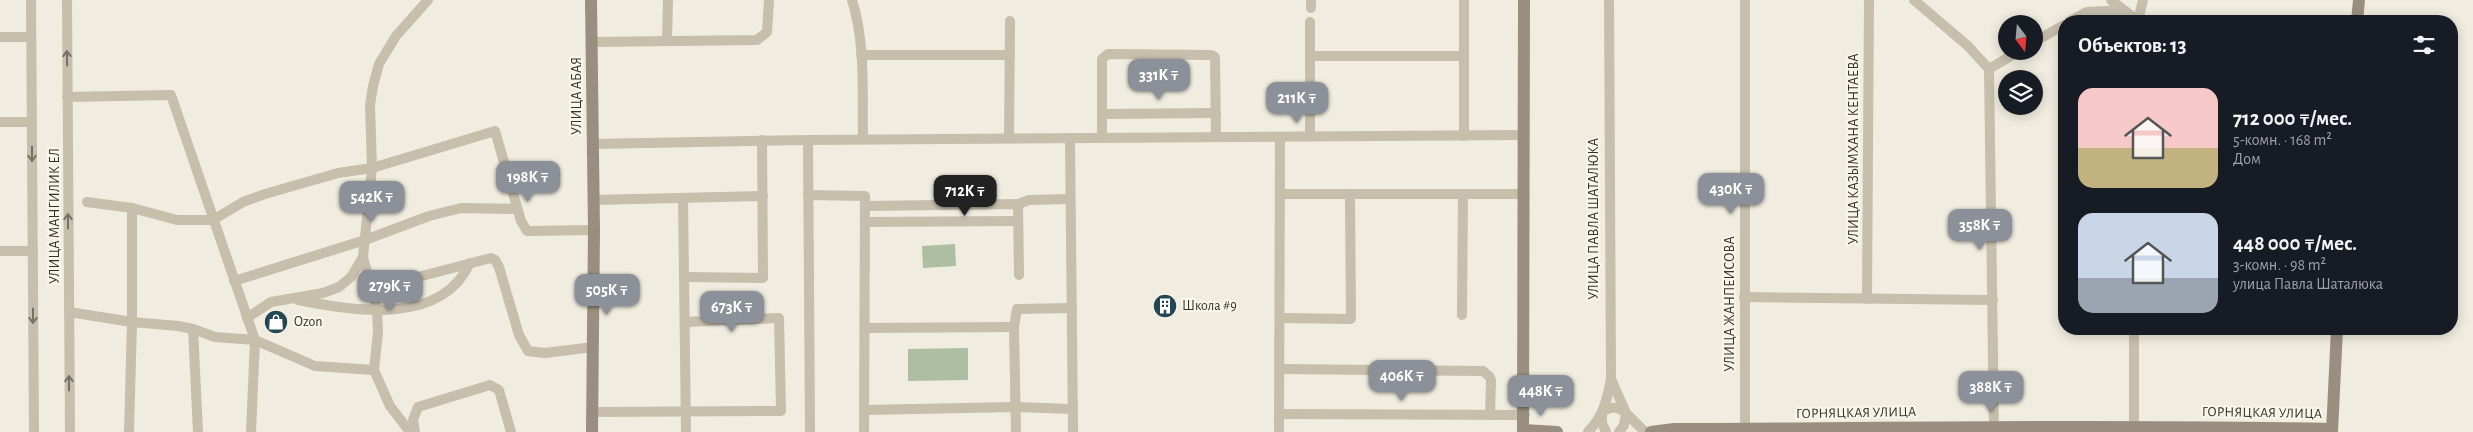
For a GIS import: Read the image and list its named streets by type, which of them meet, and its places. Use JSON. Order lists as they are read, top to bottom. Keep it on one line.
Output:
{"streets":{"street":["УЛИЦА АБАЯ","УЛИЦА КАЗЫМХАНА КЕНТАЕВА","УЛИЦА МАНГИЛИК ЕЛ","УЛИЦА ПАВЛА ШАТАЛЮКА","УЛИЦА ЖАНПЕИСОВА","ГОРНЯЦКАЯ УЛИЦА"]},"crossings":[["УЛИЦА ЖАНПЕИСОВА","ГОРНЯЦКАЯ УЛИЦА"]],"places":{"building":["Школа #9"],"shop":["Ozon"]},"north":"bottom","page":{"heading":"Объектов: 13","price":["331K ₸","211K ₸","198K ₸","430K ₸","712K ₸","542K ₸","358K ₸","279K ₸","505K ₸","673K ₸","406K ₸","388K ₸","448K ₸"],"list":[{"name":"712 000 ₸/мес.","note":"5-комн. · 168 m² · Дом"},{"name":"448 000 ₸/мес.","note":"3-комн. · 98 m² · улица Павла Шаталюка"}]}}
